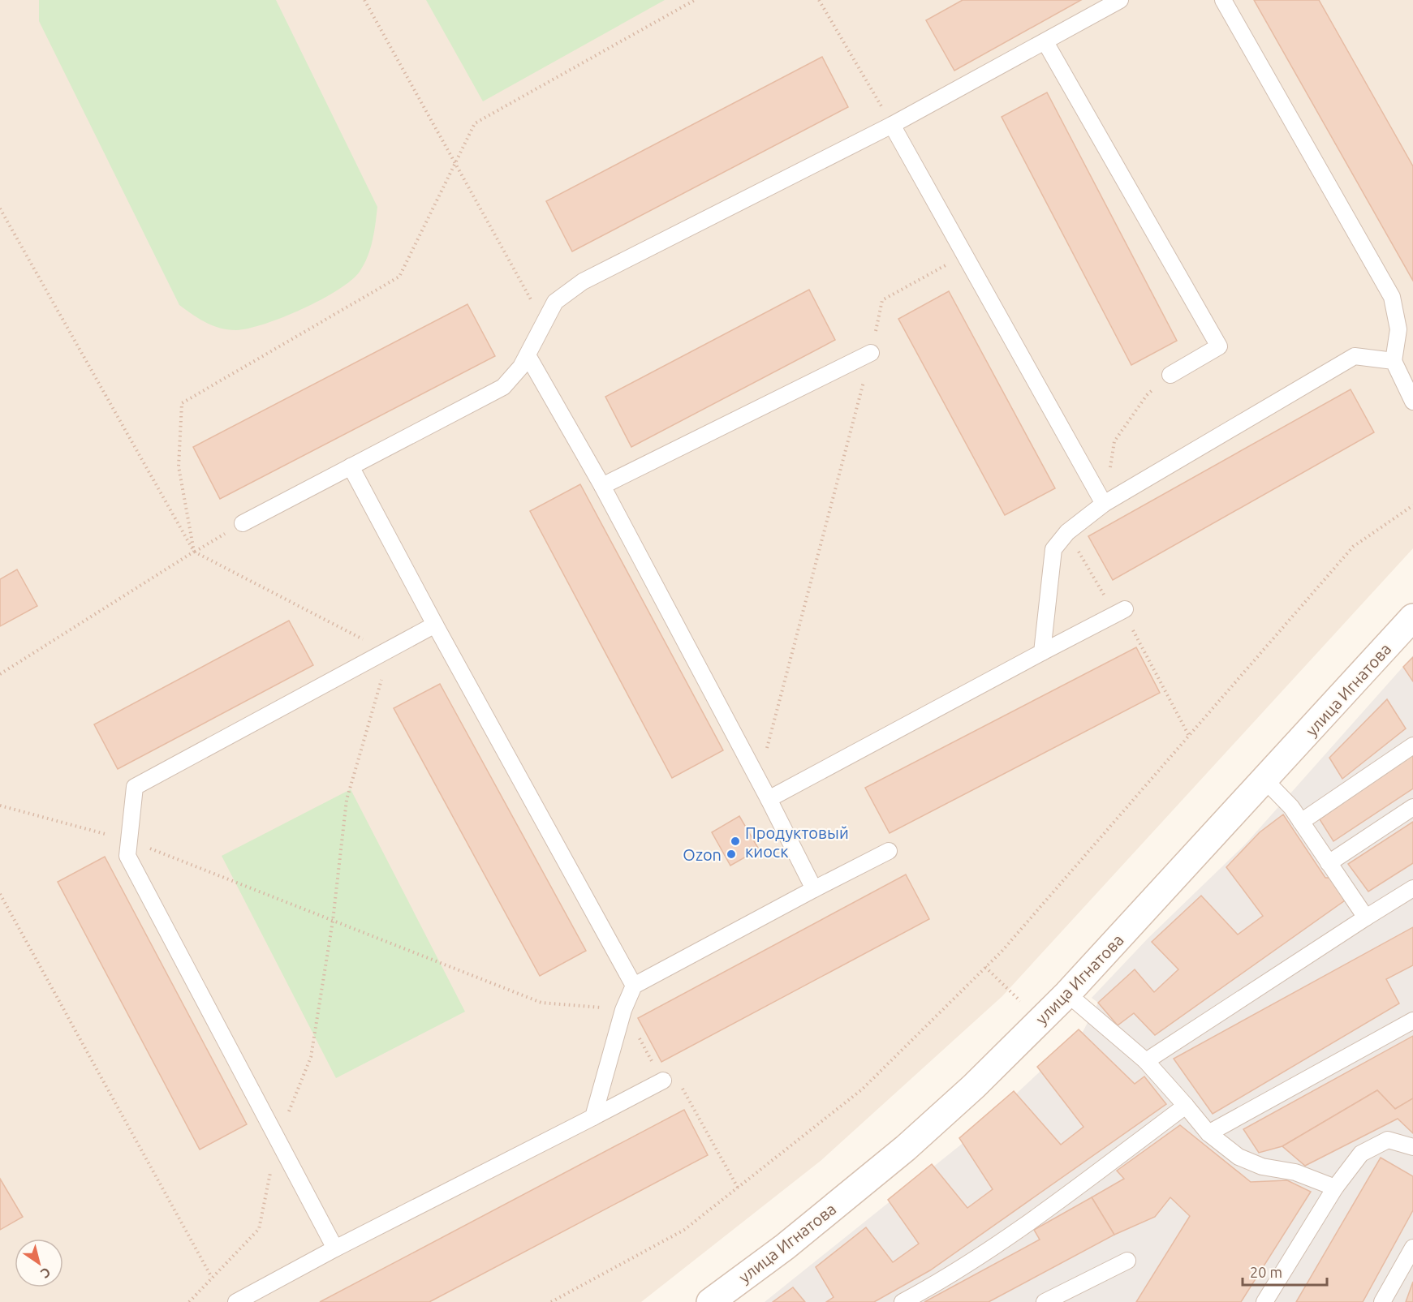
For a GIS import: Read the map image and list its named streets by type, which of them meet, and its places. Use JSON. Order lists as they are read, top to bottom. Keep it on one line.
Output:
{"streets":{"main road":["улица Игнатова"]},"places":["Продуктовый киоск","Ozon"],"scale_bar":"20 m","north":"bottom right"}
